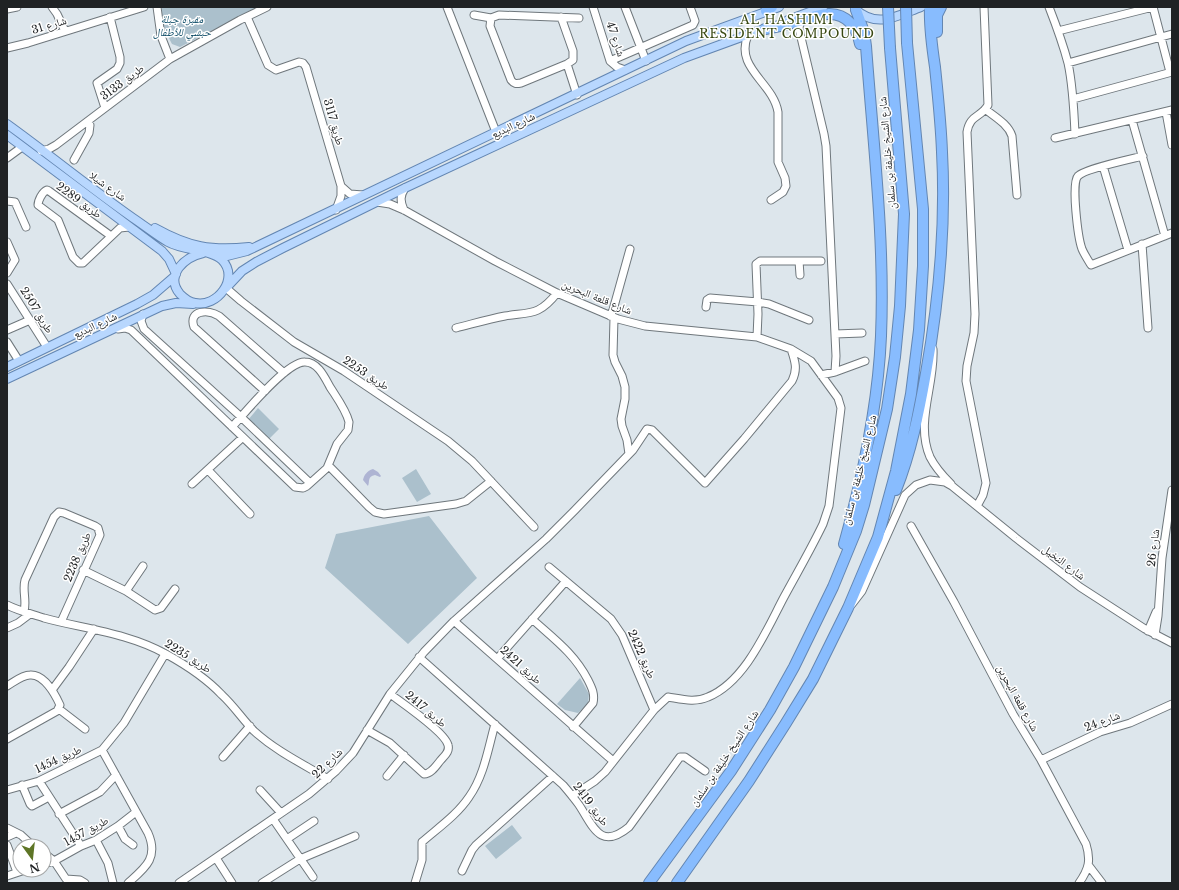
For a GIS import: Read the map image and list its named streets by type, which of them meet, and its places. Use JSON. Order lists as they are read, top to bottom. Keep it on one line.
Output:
{"streets":{"highway":["شارع الشيخ خليفة بن سلمان"],"main road":["شارع البديع","شارع شيلا"],"street":["شارع 31","شارع 47","طريق 3133","طريق 3117","طريق 2289","شارع قلعة البحرين","طريق 2507","طريق 2253","شارع 26","طريق 2238","شارع النخيل","طريق 2422","طريق 2235","طريق 2421","طريق 2417","شارع 24","طريق 1454","شارع 22","طريق 2419","طريق 1457"]},"crossings":[["شارع 47","شارع البديع"],["طريق 3133","طريق 3117"],["طريق 3133","شارع شيلا"],["شارع البديع","شارع شيلا"],["شارع البديع","شارع قلعة البحرين"],["شارع البديع","طريق 2507"],["شارع البديع","طريق 2253"],["شارع شيلا","طريق 2253"],["شارع قلعة البحرين","طريق 2422"],["شارع قلعة البحرين","شارع 24"],["شارع قلعة البحرين","شارع 22"],["شارع 26","شارع النخيل"],["طريق 2238","طريق 2235"],["طريق 2235","شارع 22"],["طريق 2421","شارع 22"],["طريق 2417","شارع 22"],["شارع 22","طريق 2419"]],"districts":["AL HASHIMI RESIDENT COMPOUND"],"parks":["مقبرة جبلة حبشي للأطفال"],"north":"bottom"}
